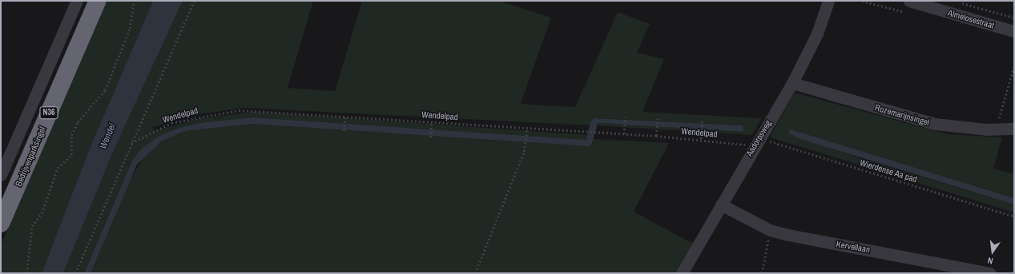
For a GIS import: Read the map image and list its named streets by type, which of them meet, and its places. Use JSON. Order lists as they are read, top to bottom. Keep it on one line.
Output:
{"streets":{"highway":["N36","Bedrijvenparksingel"],"street":["Almelosestraat","Rozemarijnsingel","Aadorpsweg","Kervellaan"],"path":["Wendelpad","Wierdense Aa pad"]},"crossings":[["Wendelpad","Aadorpsweg"],["Wendelpad","Wierdense Aa pad"],["Rozemarijnsingel","Aadorpsweg"],["Aadorpsweg","Wierdense Aa pad"],["Aadorpsweg","Kervellaan"]],"water":["Wendel"],"north":"bottom"}
